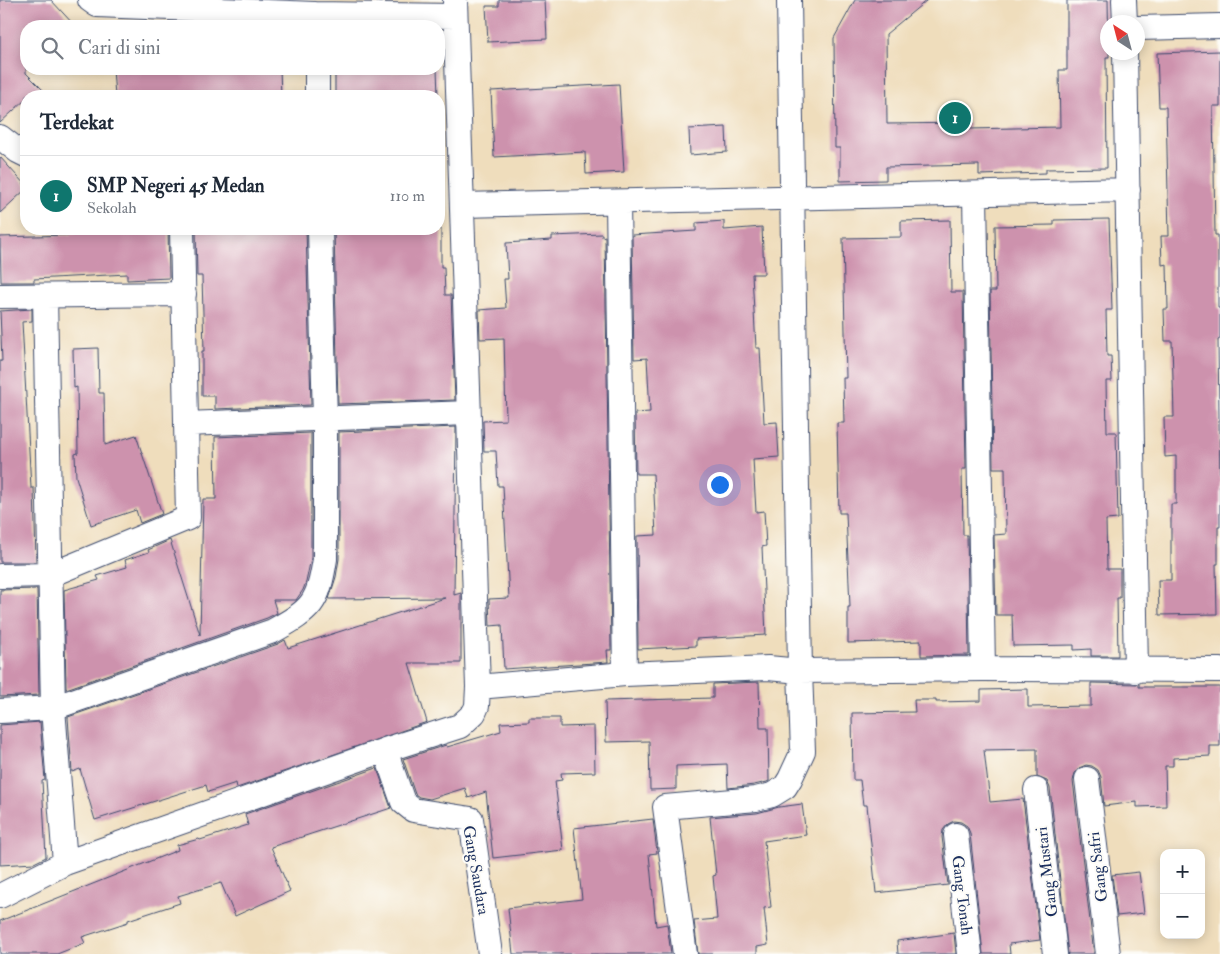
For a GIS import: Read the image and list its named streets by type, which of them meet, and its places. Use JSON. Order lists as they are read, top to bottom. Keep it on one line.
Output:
{"streets":{"street":["Gang Safri","Gang Saudara","Gang Mustari","Gang Tonah"]},"north":"top left","page":{"search":"Cari di sini","heading":"Terdekat","pins":"1","list":[{"mark":"1","name":"SMP Negeri 45 Medan","note":"Sekolah","value":"110 m"}],"map_buttons":["+","−"]}}
